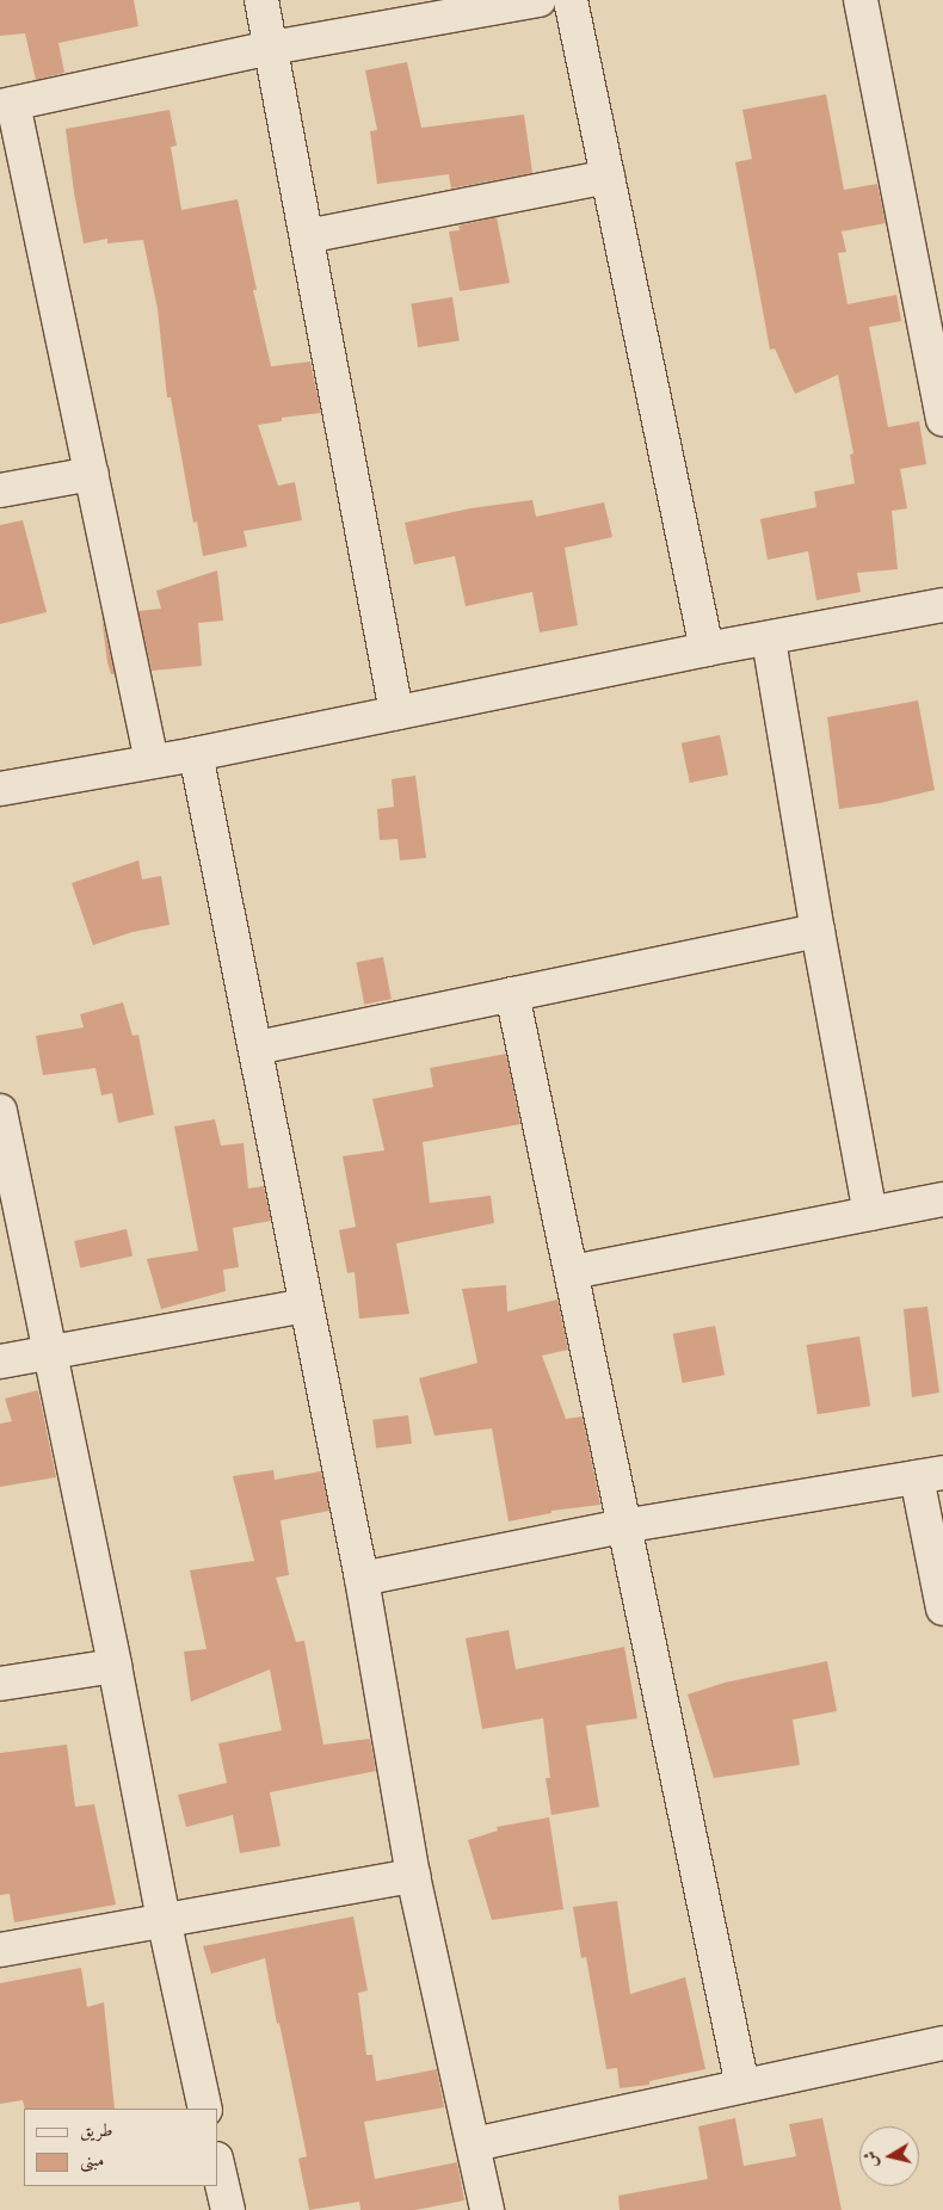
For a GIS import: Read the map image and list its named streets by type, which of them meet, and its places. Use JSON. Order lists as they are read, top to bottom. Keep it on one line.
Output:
{"legend":["طريق","مبنى"],"north":"left"}
